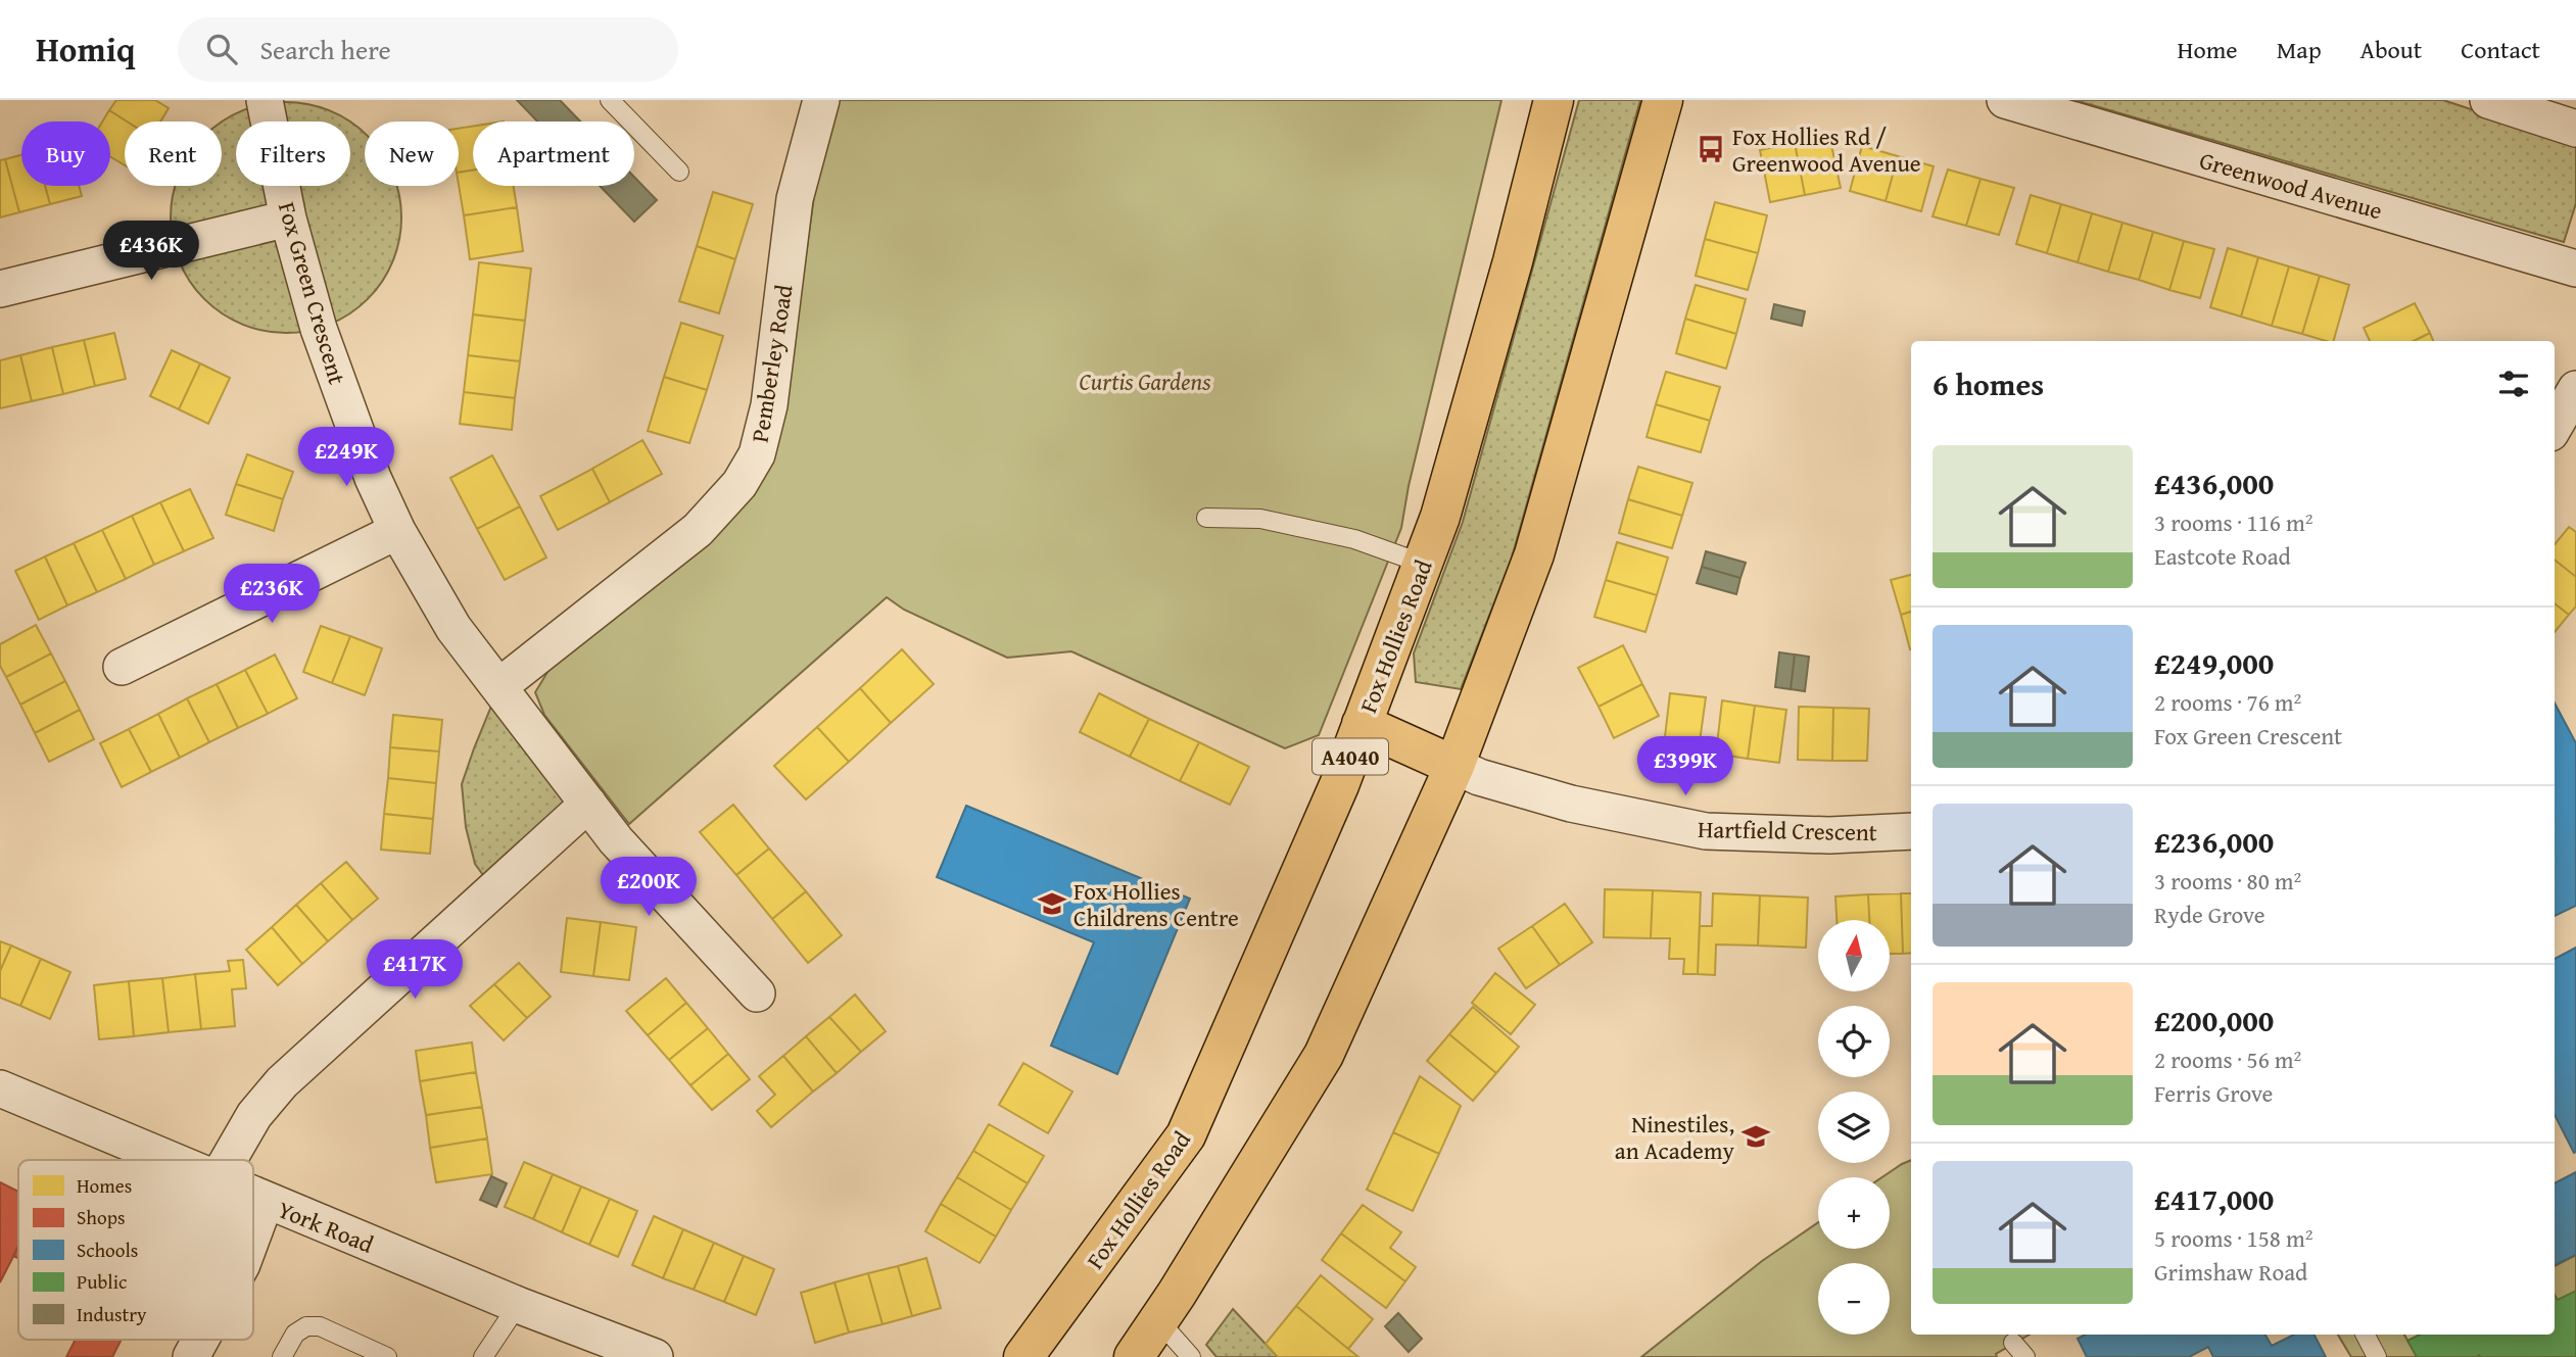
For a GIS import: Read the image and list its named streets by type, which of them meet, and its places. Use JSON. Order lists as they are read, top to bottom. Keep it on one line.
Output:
{"streets":{"main road":["Fox Hollies Road","A4040"],"street":["Greenwood Avenue","Fox Green Crescent","Pemberley Road","Hartfield Crescent","York Road"]},"crossings":[["Fox Green Crescent","Pemberley Road"]],"parks":["Curtis Gardens"],"places":{"bus stop":["Fox Hollies Rd / Greenwood Avenue"],"school or university":["Fox Hollies Childrens Centre","Ninestiles, an Academy"]},"legend":["Homes","Shops","Schools","Public","Industry"],"north":"top","page":{"header":"Homiq","search":"Search here","nav":["Home","Map","About","Contact"],"chip":["Buy","Rent","Filters","New","Apartment"],"price":["£436K","£249K","£236K","£399K","£200K","£417K"],"heading":"6 homes","list":[{"name":"£436,000","note":"3 rooms · 116 m² · Eastcote Road"},{"name":"£249,000","note":"2 rooms · 76 m² · Fox Green Crescent"},{"name":"£236,000","note":"3 rooms · 80 m² · Ryde Grove"},{"name":"£200,000","note":"2 rooms · 56 m² · Ferris Grove"},{"name":"£417,000","note":"5 rooms · 158 m² · Grimshaw Road"}],"map_buttons":["+","−"]}}
